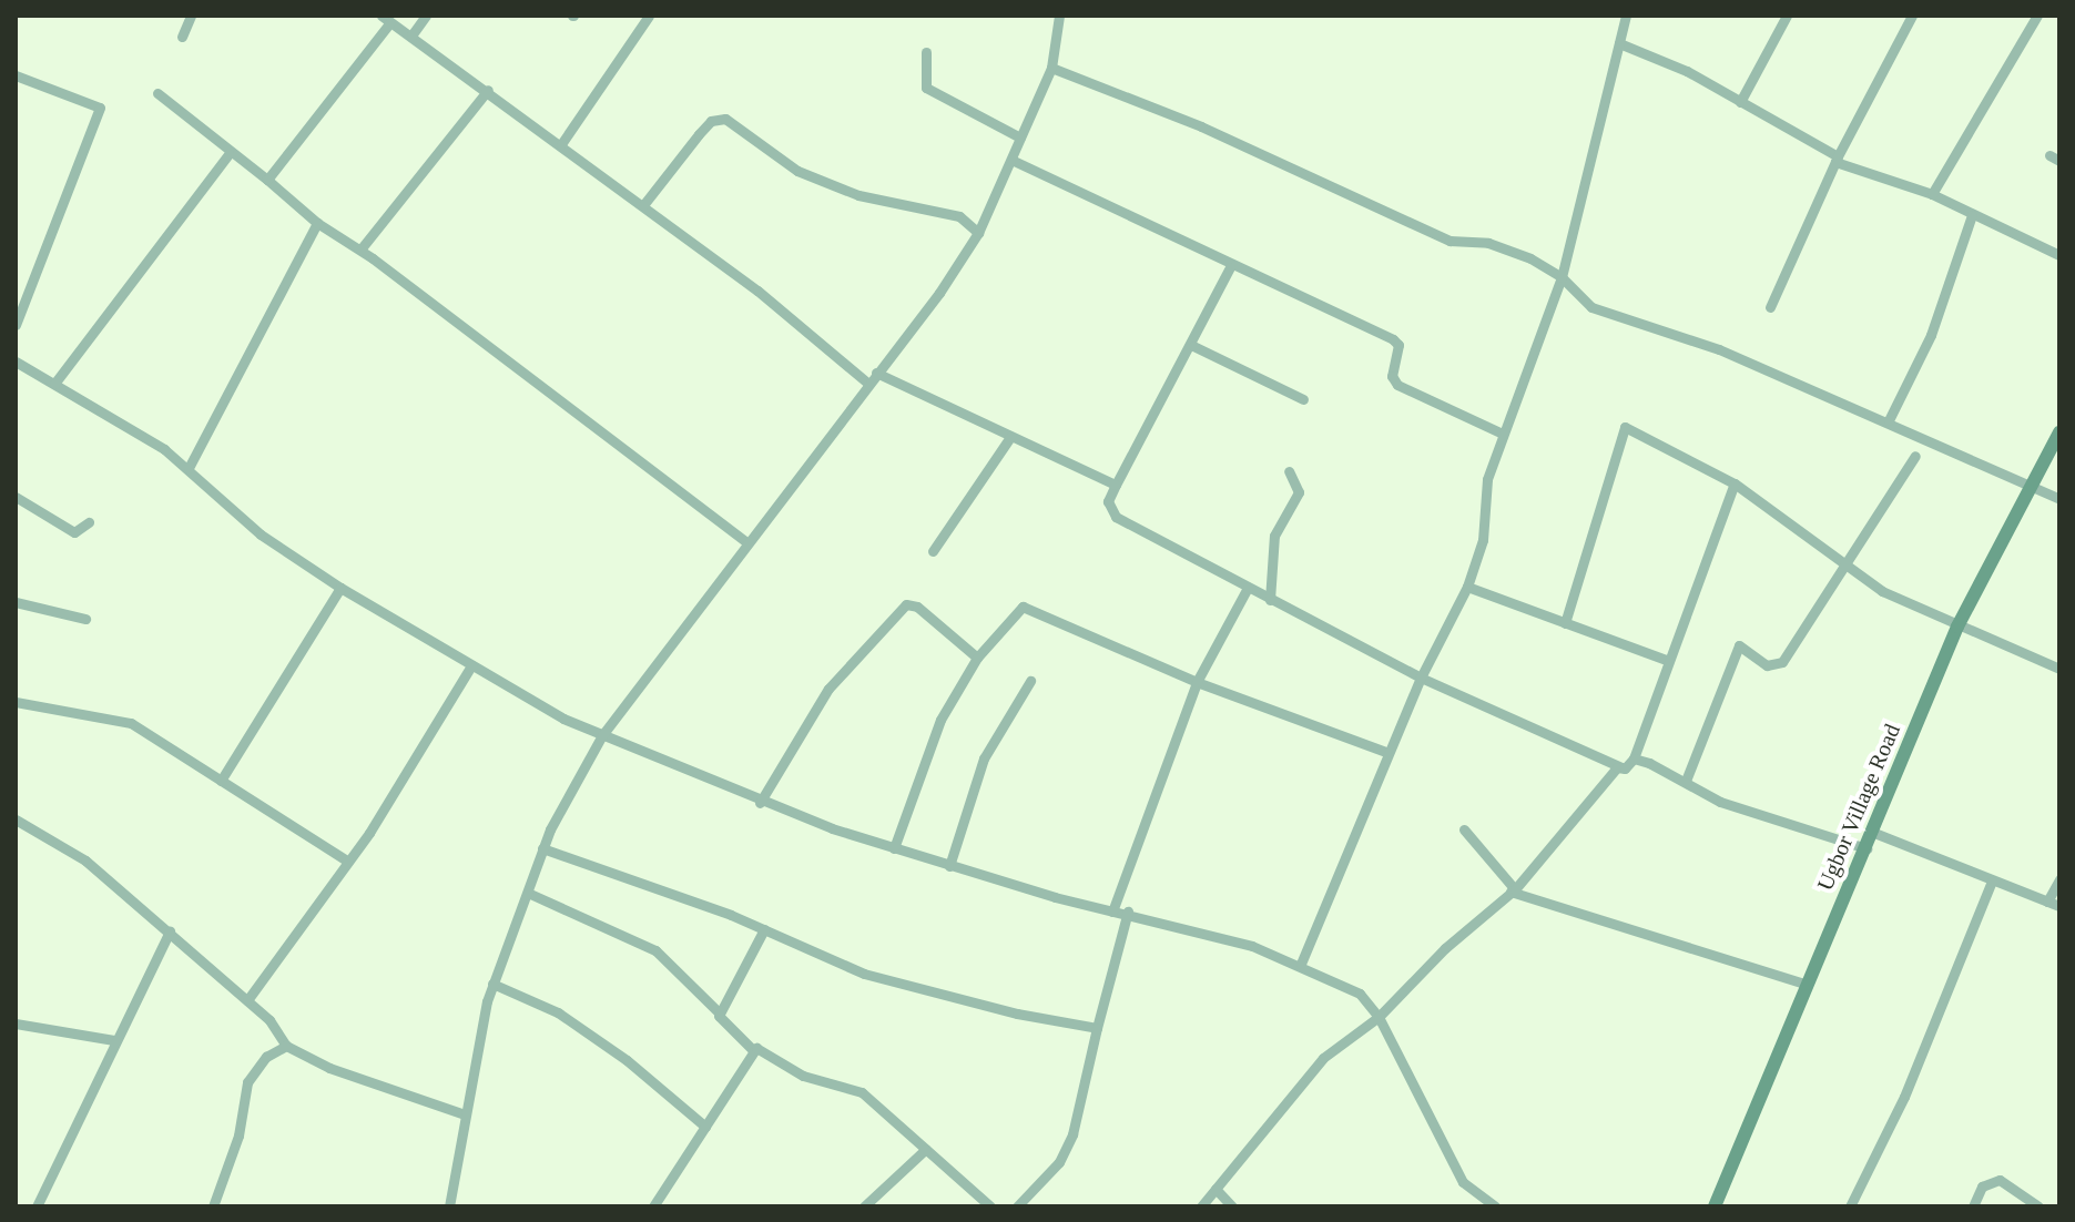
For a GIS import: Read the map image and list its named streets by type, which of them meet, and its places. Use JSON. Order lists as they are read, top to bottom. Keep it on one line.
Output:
{"streets":{"street":["Ugbor Village Road"]}}
